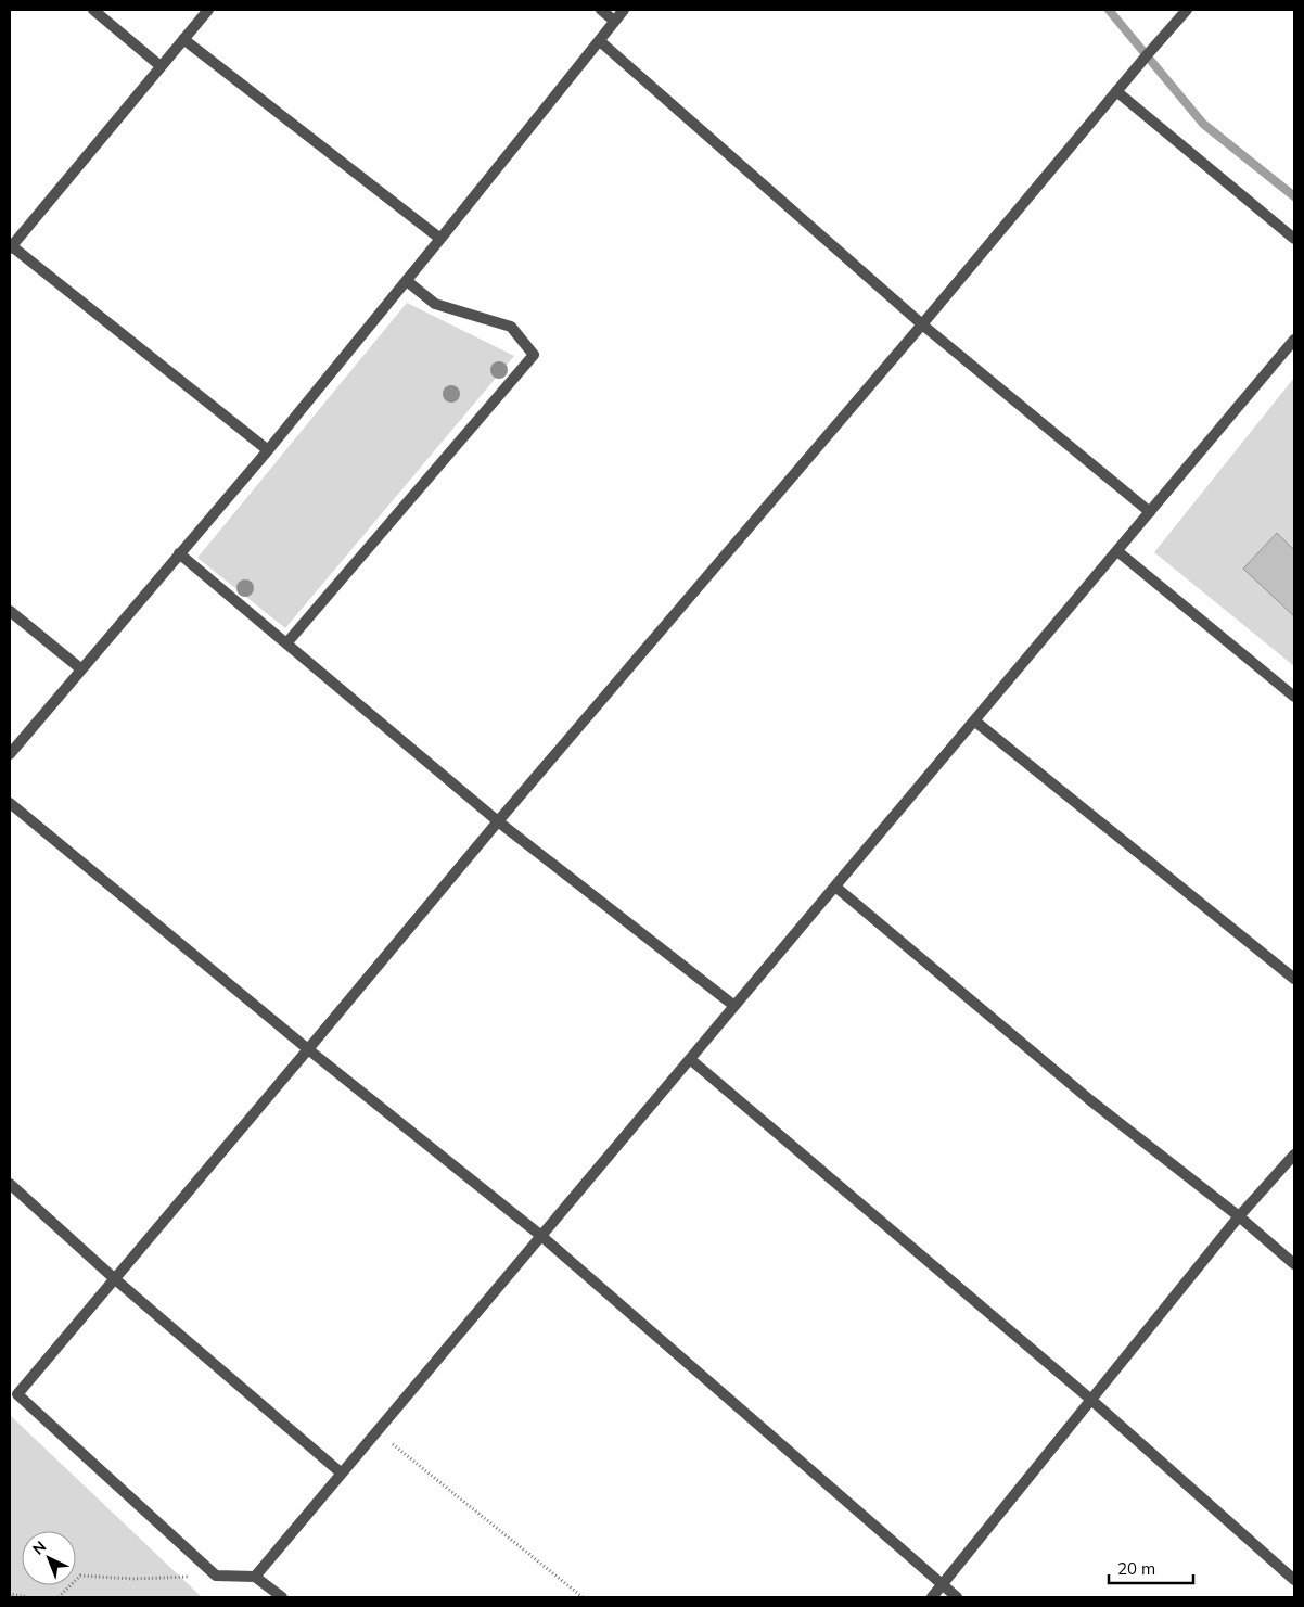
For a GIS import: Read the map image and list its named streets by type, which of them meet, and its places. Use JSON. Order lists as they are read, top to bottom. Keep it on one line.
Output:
{"scale_bar":"20 m","north":"top left"}
